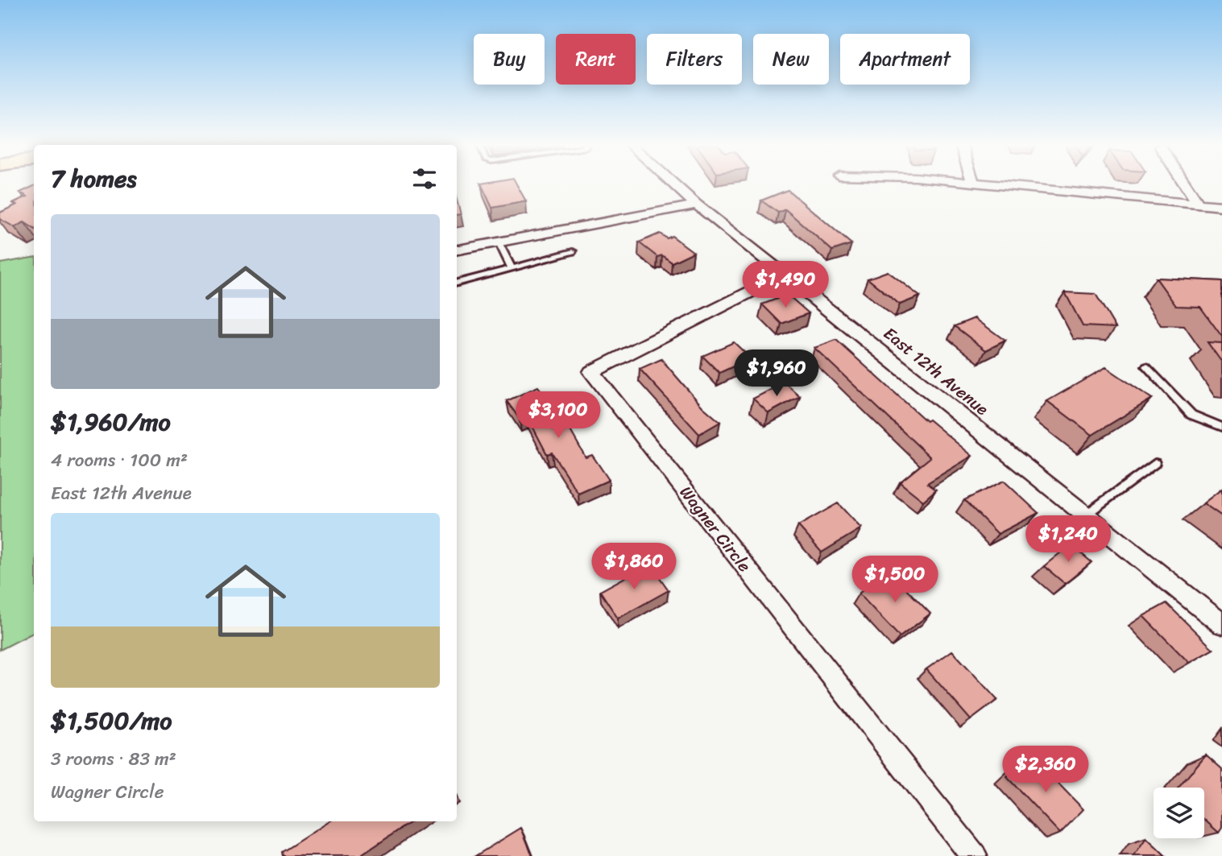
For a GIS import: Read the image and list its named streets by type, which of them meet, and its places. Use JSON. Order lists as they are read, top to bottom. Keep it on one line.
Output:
{"streets":{"street":["East 12th Avenue","Wagner Circle"]},"crossings":[["East 12th Avenue","Wagner Circle"]],"page":{"chip":["Buy","Rent","Filters","New","Apartment"],"heading":"7 homes","list":[{"name":"$1,960/mo","note":"4 rooms · 100 m² · East 12th Avenue"},{"name":"$1,500/mo","note":"3 rooms · 83 m² · Wagner Circle"}],"price":["$1,490","$1,960","$3,100","$1,240","$1,860","$1,500","$2,360"]}}
